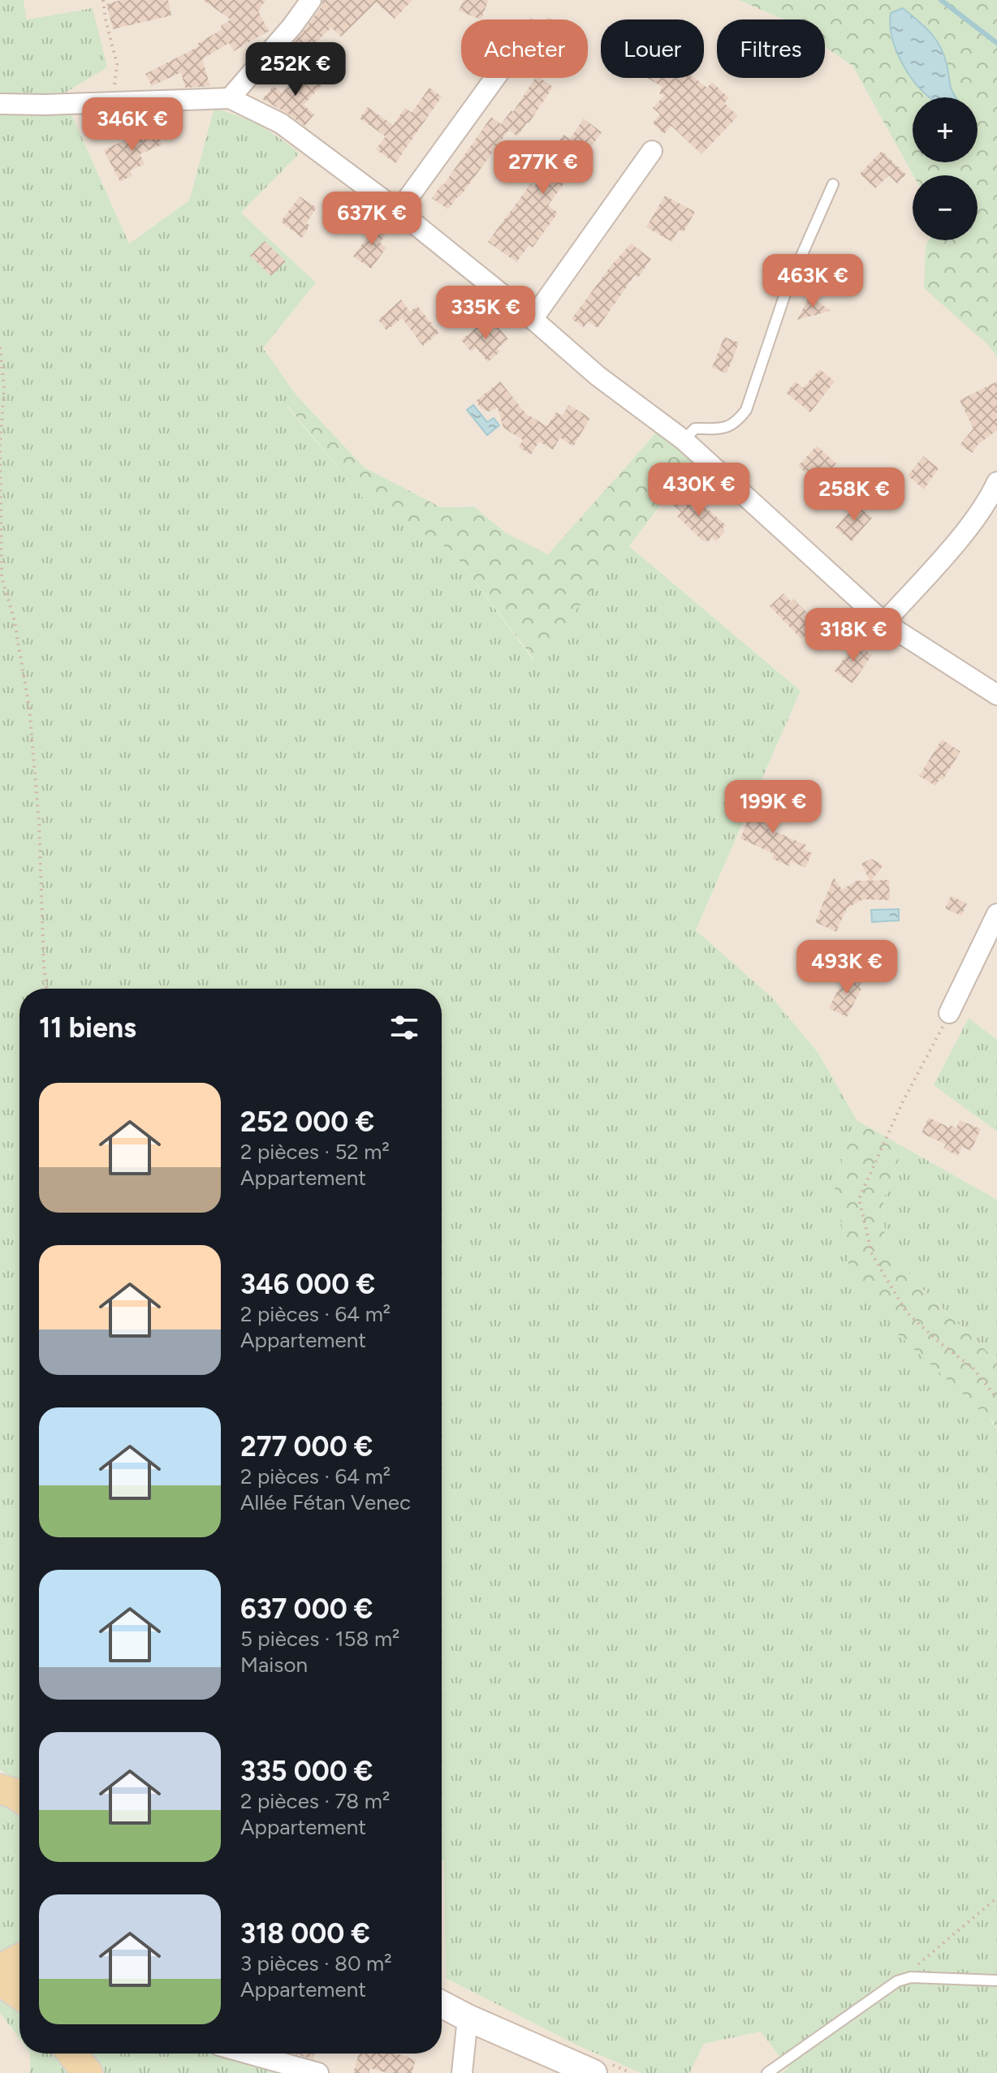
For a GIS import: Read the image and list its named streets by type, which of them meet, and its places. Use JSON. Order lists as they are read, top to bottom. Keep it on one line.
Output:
{"page":{"chip":["Acheter","Louer","Filtres"],"price":["252K €","346K €","277K €","637K €","463K €","335K €","430K €","258K €","318K €","199K €","493K €"],"map_buttons":["+","−"],"heading":"11 biens","list":[{"name":"252 000 €","note":"2 pièces · 52 m² · Appartement"},{"name":"346 000 €","note":"2 pièces · 64 m² · Appartement"},{"name":"277 000 €","note":"2 pièces · 64 m² · Allée Fétan Venec"},{"name":"637 000 €","note":"5 pièces · 158 m² · Maison"},{"name":"335 000 €","note":"2 pièces · 78 m² · Appartement"},{"name":"318 000 €","note":"3 pièces · 80 m² · Appartement"}]}}
